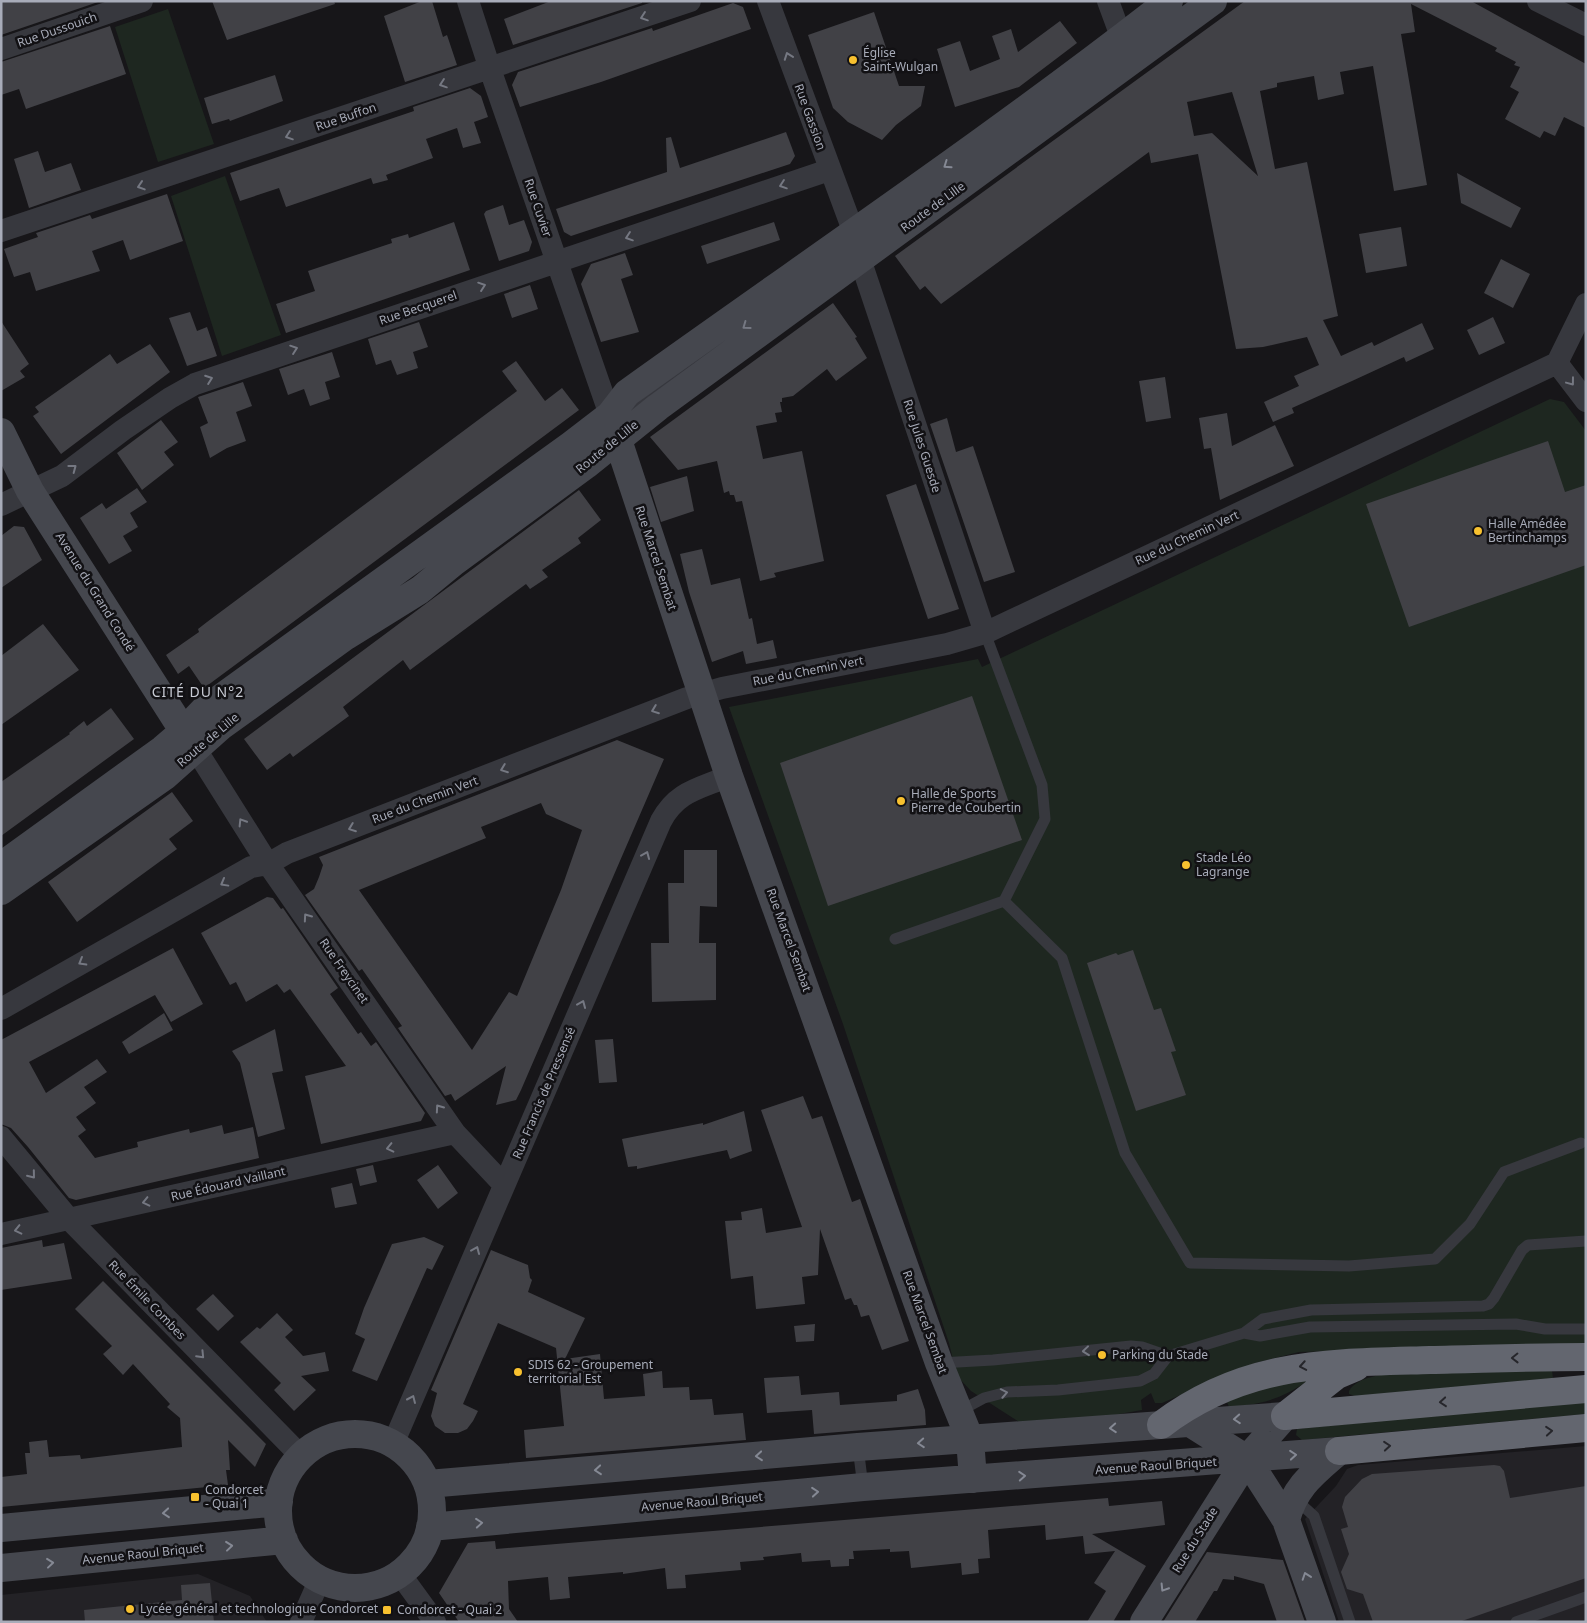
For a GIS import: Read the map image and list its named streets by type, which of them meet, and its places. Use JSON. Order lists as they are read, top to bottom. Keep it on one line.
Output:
{"streets":{"main road":["Route de Lille","Rue Marcel Sembat","Avenue du Grand Condé","Avenue Raoul Briquet","Rue du Stade"],"street":["Rue Dussouich","Rue Buffon","Rue Gassion","Rue Cuvier","Rue Becquerel","Rue Jules Guesde","Rue du Chemin Vert","Rue Freycinet","Rue Francis de Pressensé","Rue Édouard Vaillant","Rue Émile Combes"]},"crossings":[["Rue Buffon","Rue Cuvier"],["Rue Gassion","Route de Lille"],["Rue Gassion","Rue Becquerel"],["Route de Lille","Rue Cuvier"],["Route de Lille","Rue Jules Guesde"],["Route de Lille","Rue Marcel Sembat"],["Route de Lille","Avenue du Grand Condé"],["Route de Lille","Rue Freycinet"],["Rue Cuvier","Rue Becquerel"],["Rue Cuvier","Rue Marcel Sembat"],["Rue Becquerel","Avenue du Grand Condé"],["Rue Jules Guesde","Rue du Chemin Vert"],["Rue du Chemin Vert","Rue Marcel Sembat"],["Rue du Chemin Vert","Rue Freycinet"],["Rue Marcel Sembat","Rue Francis de Pressensé"],["Avenue du Grand Condé","Rue Freycinet"],["Rue Freycinet","Rue Francis de Pressensé"],["Rue Freycinet","Rue Édouard Vaillant"],["Rue Francis de Pressensé","Rue Émile Combes"],["Rue Francis de Pressensé","Avenue Raoul Briquet"],["Rue Édouard Vaillant","Rue Émile Combes"],["Rue Émile Combes","Avenue Raoul Briquet"],["Avenue Raoul Briquet","Rue du Stade"]],"one_way":["Rue Buffon","Rue Gassion","Rue du Chemin Vert","Rue Freycinet","Rue Francis de Pressensé","Rue Édouard Vaillant","Rue Émile Combes","Rue du Stade"],"districts":["CITÉ DU N°2"],"places":{"other":["Église Saint-Wulgan","Halle Amédée Bertinchamps","Halle de Sports Pierre de Coubertin","Stade Léo Lagrange","Parking du Stade","SDIS 62 - Groupement territorial Est","Lycée général et technologique Condorcet"],"transit":["Condorcet - Quai 1","Condorcet - Quai 2"]}}
